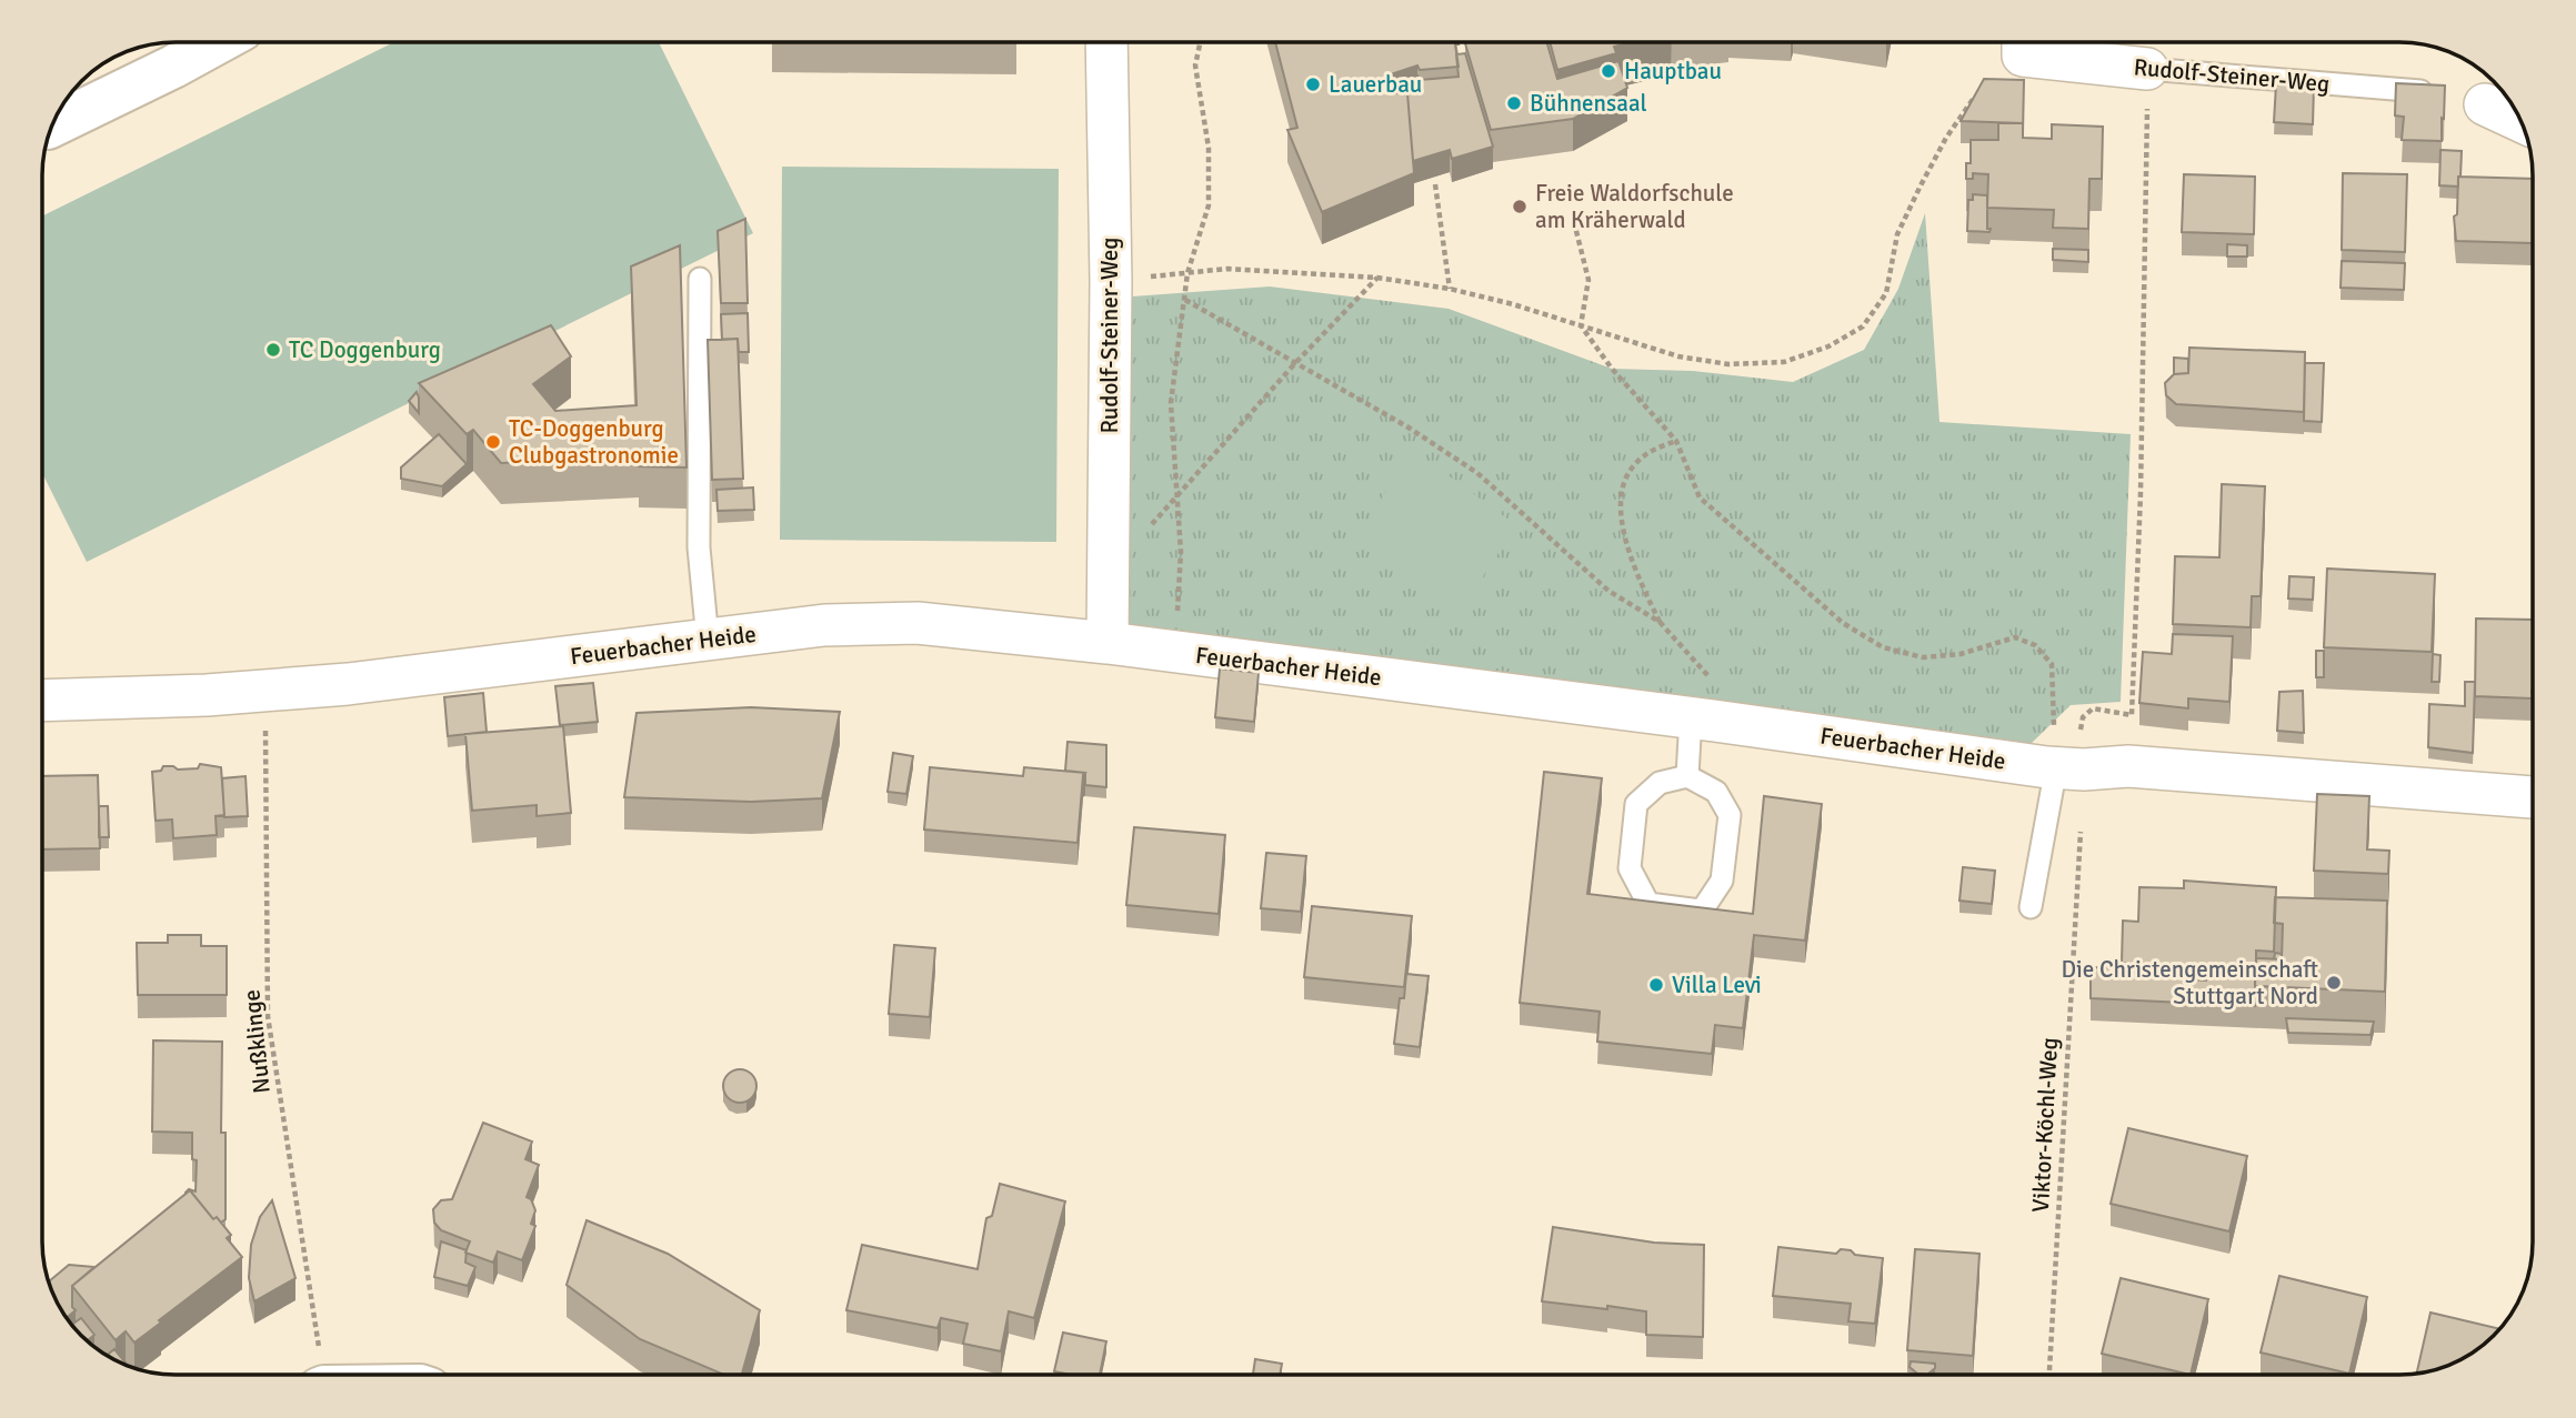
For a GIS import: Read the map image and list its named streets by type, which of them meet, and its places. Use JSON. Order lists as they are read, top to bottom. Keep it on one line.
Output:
{"streets":{"street":["Rudolf-Steiner-Weg","Feuerbacher Heide"],"path":["Nußklinge","Viktor-Köchl-Weg"]},"crossings":[["Rudolf-Steiner-Weg","Feuerbacher Heide"],["Feuerbacher Heide","Nußklinge"],["Feuerbacher Heide","Viktor-Köchl-Weg"]],"places":["Hauptbau","Lauerbau","Bühnensaal","Freie Waldorfschule am Kräherwald","TC Doggenburg","TC-Doggenburg Clubgastronomie","Die Christengemeinschaft Stuttgart Nord","Villa Levi"]}
